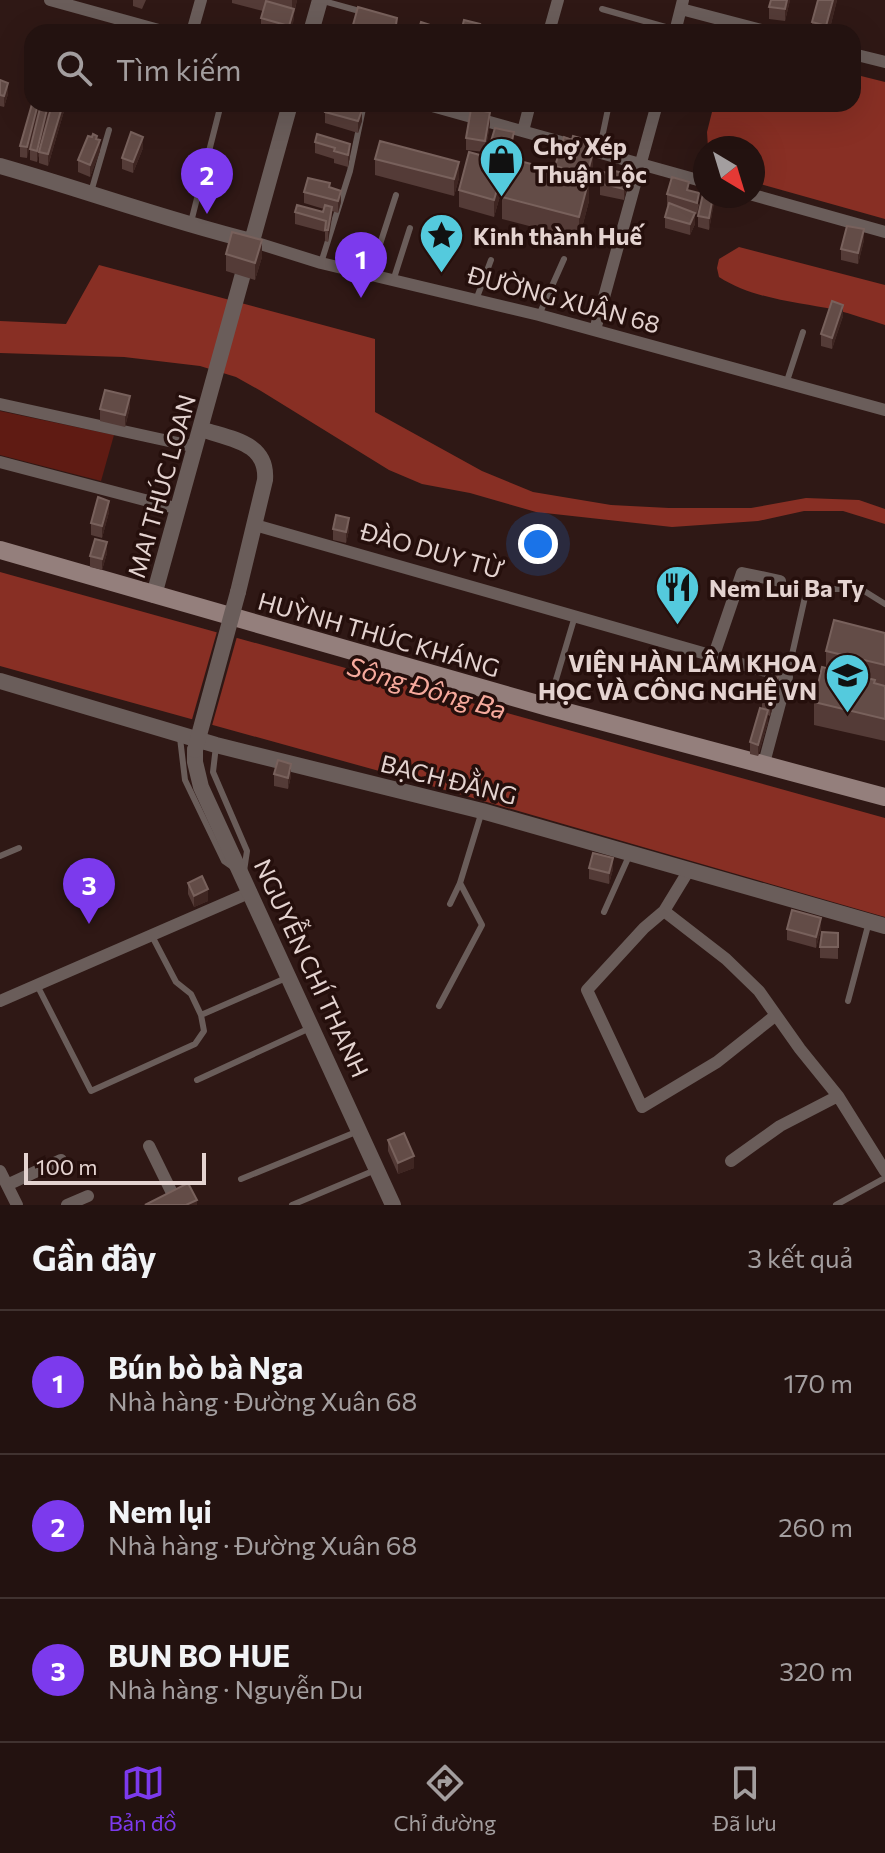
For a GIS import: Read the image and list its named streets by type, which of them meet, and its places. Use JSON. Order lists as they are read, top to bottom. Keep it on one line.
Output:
{"streets":{"main road":["HUỲNH THÚC KHÁNG"],"street":["ĐƯỜNG XUÂN 68","MAI THÚC LOAN","ĐÀO DUY TỪ","BẠCH ĐẰNG","NGUYỄN CHÍ THANH"]},"crossings":[["ĐƯỜNG XUÂN 68","MAI THÚC LOAN"],["MAI THÚC LOAN","HUỲNH THÚC KHÁNG"],["ĐÀO DUY TỪ","NGUYỄN CHÍ THANH"]],"water":["Sông Đông Ba"],"places":{"shop":["Chợ Xép Thuận Lộc"],"place":["Kinh thành Huế"],"restaurant":["Nem Lui Ba Ty"],"school or university":["VIỆN HÀN LÂM KHOA HỌC VÀ CÔNG NGHỆ VN"]},"scale_bar":"100 m","north":"bottom right","page":{"search":"Tìm kiếm","pins":["2","1","3"],"scale":"100 m","heading":["Gần đây","3 kết quả"],"list":[{"mark":"1","name":"Bún bò bà Nga","note":"Nhà hàng · Đường Xuân 68","value":"170 m"},{"mark":"2","name":"Nem lụi","note":"Nhà hàng · Đường Xuân 68","value":"260 m"},{"mark":"3","name":"BUN BO HUE","note":"Nhà hàng · Nguyễn Du","value":"320 m"}],"nav":["Bản đồ","Chỉ đường","Đã lưu"]}}
